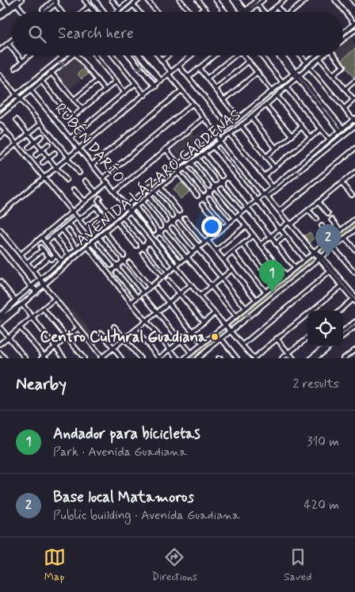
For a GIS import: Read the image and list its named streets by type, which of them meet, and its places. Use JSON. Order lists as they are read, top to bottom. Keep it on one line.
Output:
{"streets":{"street":["RUBÉN DARÍO","AVENIDA LÁZARO CÁRDENAS"]},"crossings":[["RUBÉN DARÍO","AVENIDA LÁZARO CÁRDENAS"]],"places":["Centro Cultural Guadiana"],"page":{"search":"Search here","pins":["2","1"],"heading":["Nearby","2 results"],"list":[{"mark":"1","name":"Andador para bicicletas","note":"Park · Avenida Guadiana","value":"310 m"},{"mark":"2","name":"Base local Matamoros","note":"Public building · Avenida Guadiana","value":"420 m"}],"nav":["Map","Directions","Saved"]}}
